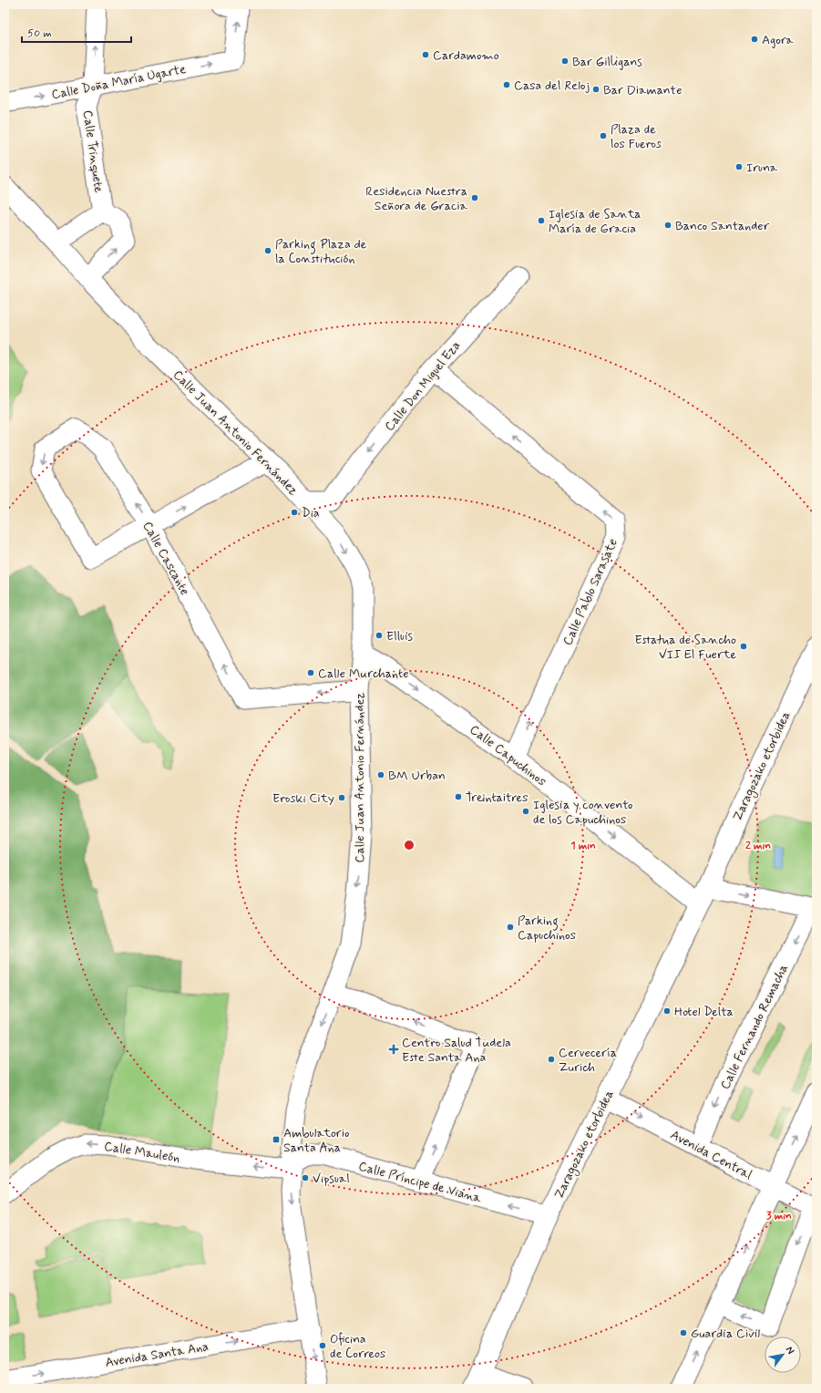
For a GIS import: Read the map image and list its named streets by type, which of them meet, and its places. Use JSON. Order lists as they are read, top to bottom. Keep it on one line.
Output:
{"streets":{"main road":["Zaragozako etorbidea"],"street":["Calle Doña María Ugarte","Calle Trinquete","Calle Don Miguel Eza","Calle Juan Antonio Fernández","Calle Cascante","Calle Pablo Sarasate","Calle Capuchinos","Calle Fernando Remacha","Calle Mauleón","Avenida Central","Calle Príncipe de Viana","Avenida Santa Ana"]},"crossings":[["Calle Doña María Ugarte","Calle Trinquete"],["Calle Don Miguel Eza","Calle Pablo Sarasate"],["Calle Juan Antonio Fernández","Calle Cascante"],["Calle Juan Antonio Fernández","Calle Capuchinos"],["Calle Juan Antonio Fernández","Calle Mauleón"],["Calle Juan Antonio Fernández","Calle Príncipe de Viana"],["Calle Juan Antonio Fernández","Avenida Santa Ana"],["Calle Pablo Sarasate","Calle Capuchinos"],["Calle Capuchinos","Zaragozako etorbidea"],["Zaragozako etorbidea","Avenida Central"],["Zaragozako etorbidea","Calle Príncipe de Viana"],["Calle Fernando Remacha","Avenida Central"],["Calle Mauleón","Calle Príncipe de Viana"]],"one_way":["Calle Trinquete","Calle Don Miguel Eza","Calle Juan Antonio Fernández","Calle Capuchinos","Calle Mauleón","Avenida Central","Calle Príncipe de Viana","Avenida Santa Ana"],"places":{"other":["Agora","Cardamomo","Bar Gilligans","Casa del Reloj","Bar Diamante","Plaza de los Fueros","Iruna","Residencia Nuestra Señora de Gracia","Iglesia de Santa María de Gracia","Banco Santander","Parking Plaza de la Constitución","Dia","Elluis","Estatua de Sancho VII El Fuerte","Calle Murchante","BM Urban","Treintaitres","Eroski City","Iglesia y convento de los Capuchinos","Parking Capuchinos","Hotel Delta","Cervecería Zurich","Vipsual","Guardia Civil","Oficina de Correos"],"health":["Centro Salud Tudela Este Santa Ana"],"transit":["Ambulatorio Santa Ana"]},"scale_bar":"50 m","north":"top right","rings":["1 min","2 min","3 min"]}
